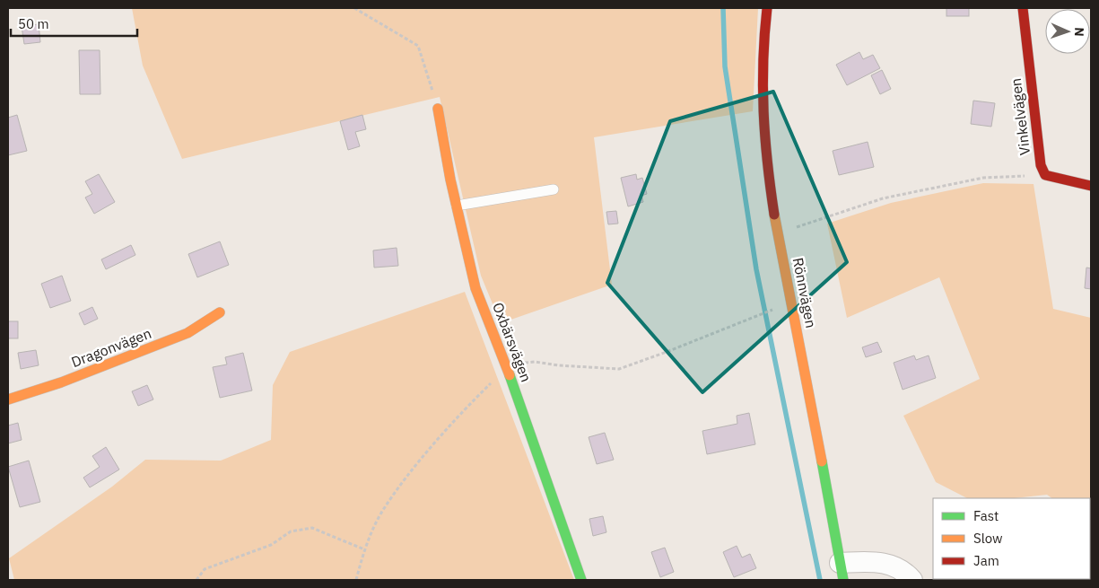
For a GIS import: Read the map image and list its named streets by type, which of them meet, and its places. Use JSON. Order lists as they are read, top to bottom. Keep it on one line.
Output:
{"streets":{"street":["Vinkelvägen","Rönnvägen","Oxbärsvägen","Dragonvägen"]},"legend":["Fast","Slow","Jam"],"scale_bar":"50 m","north":"right"}
